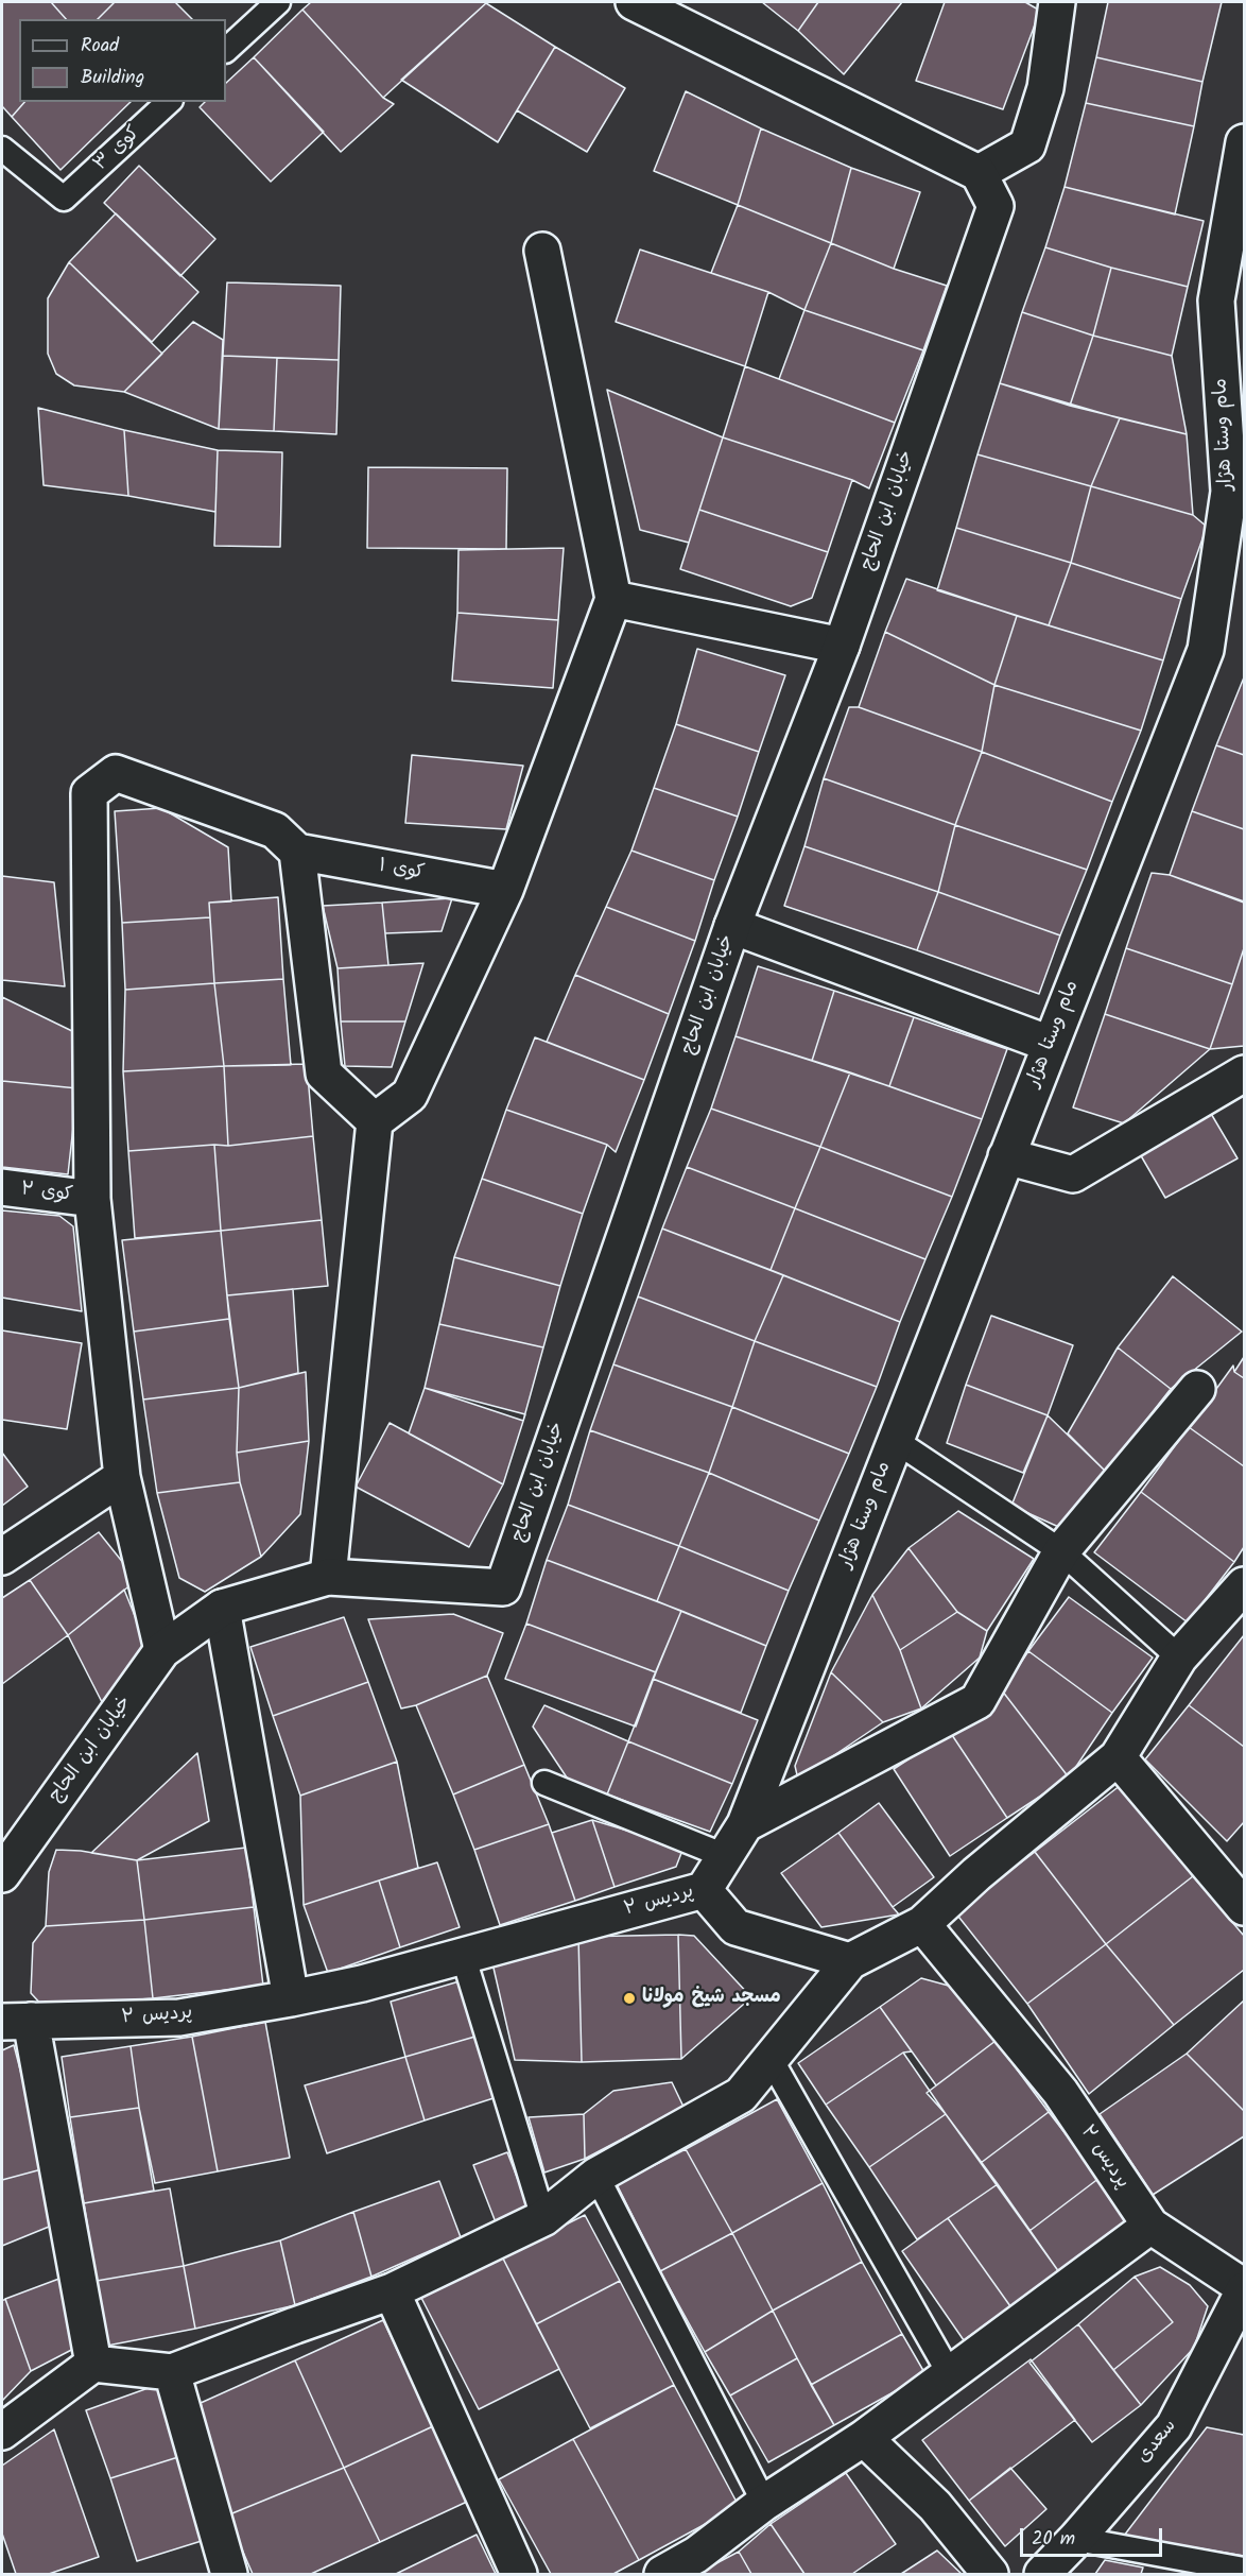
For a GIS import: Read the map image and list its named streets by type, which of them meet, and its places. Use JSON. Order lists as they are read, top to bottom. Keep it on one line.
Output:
{"streets":{"street":["مام وستا هژار","خیابان ابن الحاج","کوی ۱","کوی ۲","پردیس ۲","سعدی"],"lane":["کوی ۳"]},"crossings":[["مام وستا هژار","پردیس ۲"],["پردیس ۲","سعدی"]],"places":["مسجد شیخ مولانا"],"legend":["Road","Building"],"scale_bar":"20 m"}
